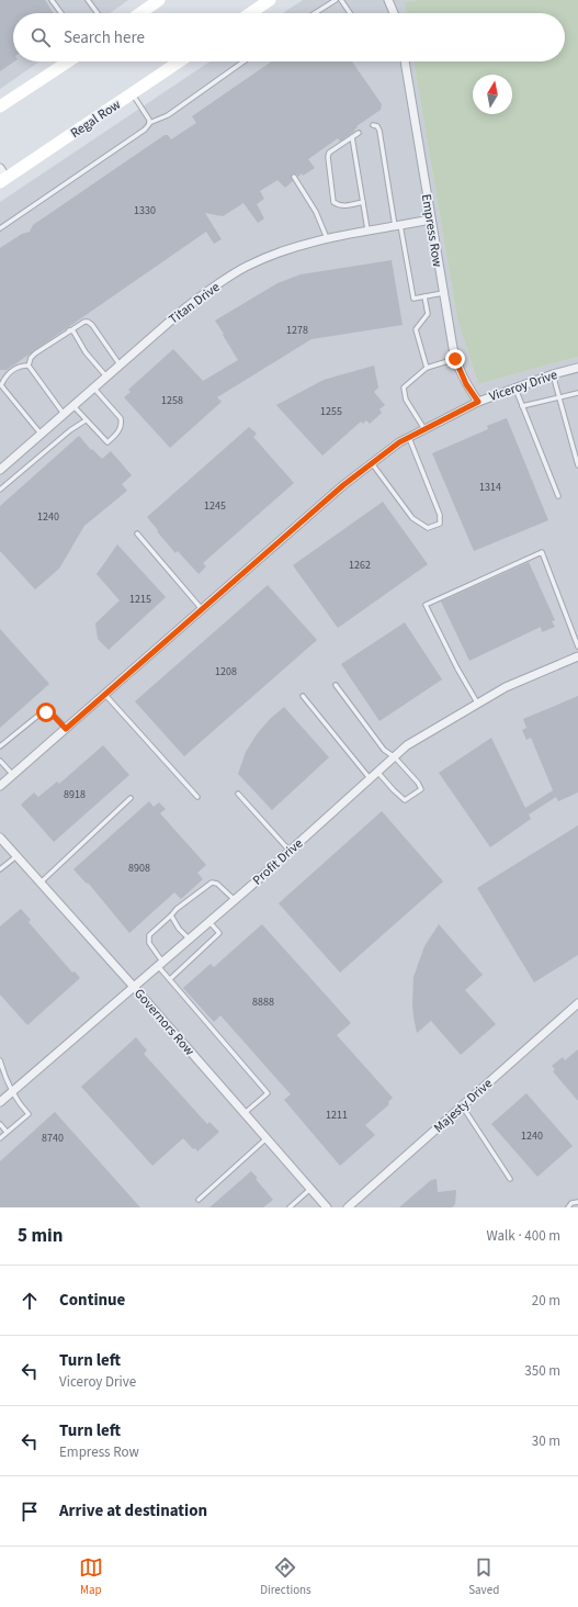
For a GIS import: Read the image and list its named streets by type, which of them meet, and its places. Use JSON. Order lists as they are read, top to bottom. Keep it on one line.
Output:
{"streets":{"main road":["Regal Row"],"street":["Empress Row","Titan Drive","Viceroy Drive","Profit Drive","Governors Row","Majesty Drive"]},"crossings":[["Empress Row","Titan Drive"],["Empress Row","Viceroy Drive"],["Profit Drive","Governors Row"]],"house_numbers":["1330","1278","1258","1255","1314","1245","1240","1262","1215","1208","8918","8908","8888","1211","1240","8740"],"north":"top","page":{"search":"Search here","heading":["5 min","Walk · 400 m"],"list":[["Continue","20 m"],["Turn left","Viceroy Drive","350 m"],["Turn left","Empress Row","30 m"],"Arrive at destination"],"nav":["Map","Directions","Saved"]}}
